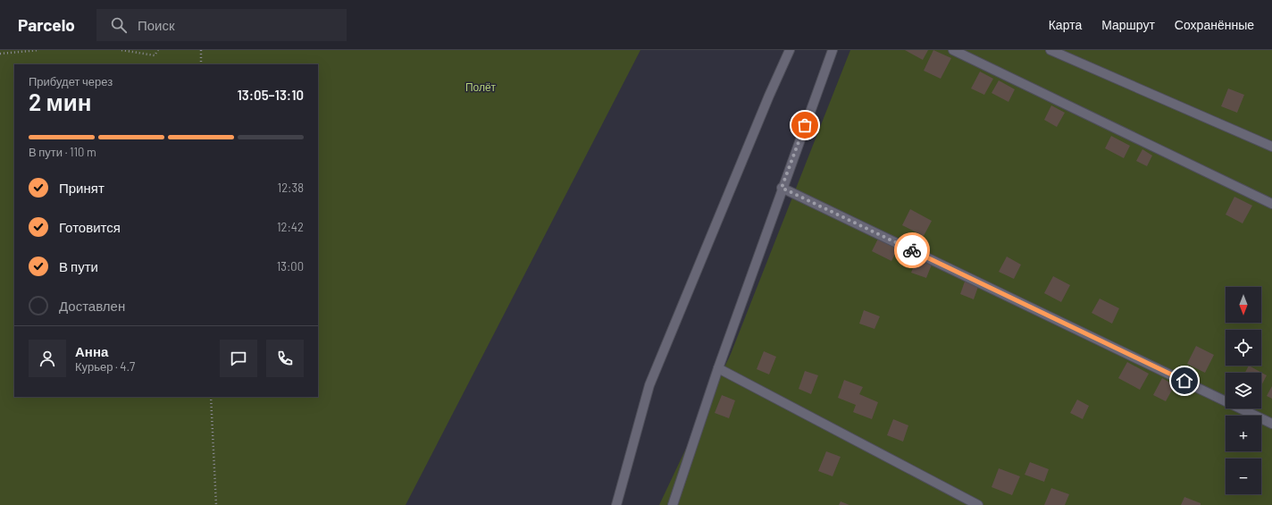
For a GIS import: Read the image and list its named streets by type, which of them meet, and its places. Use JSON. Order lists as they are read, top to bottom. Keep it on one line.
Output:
{"parks":["Полёт"],"north":"bottom","page":{"header":"Parcelo","search":"Поиск","nav":["Карта","Маршрут","Сохранённые"],"heading":["2 мин","Прибудет через","13:05–13:10"],"panel":["Анна","Курьер · 4.7"],"bar":"В пути · 110 m","list":[["Принят","12:38"],["Готовится","12:42"],["В пути","13:00"],"Доставлен"],"map_buttons":["+","−"]}}
